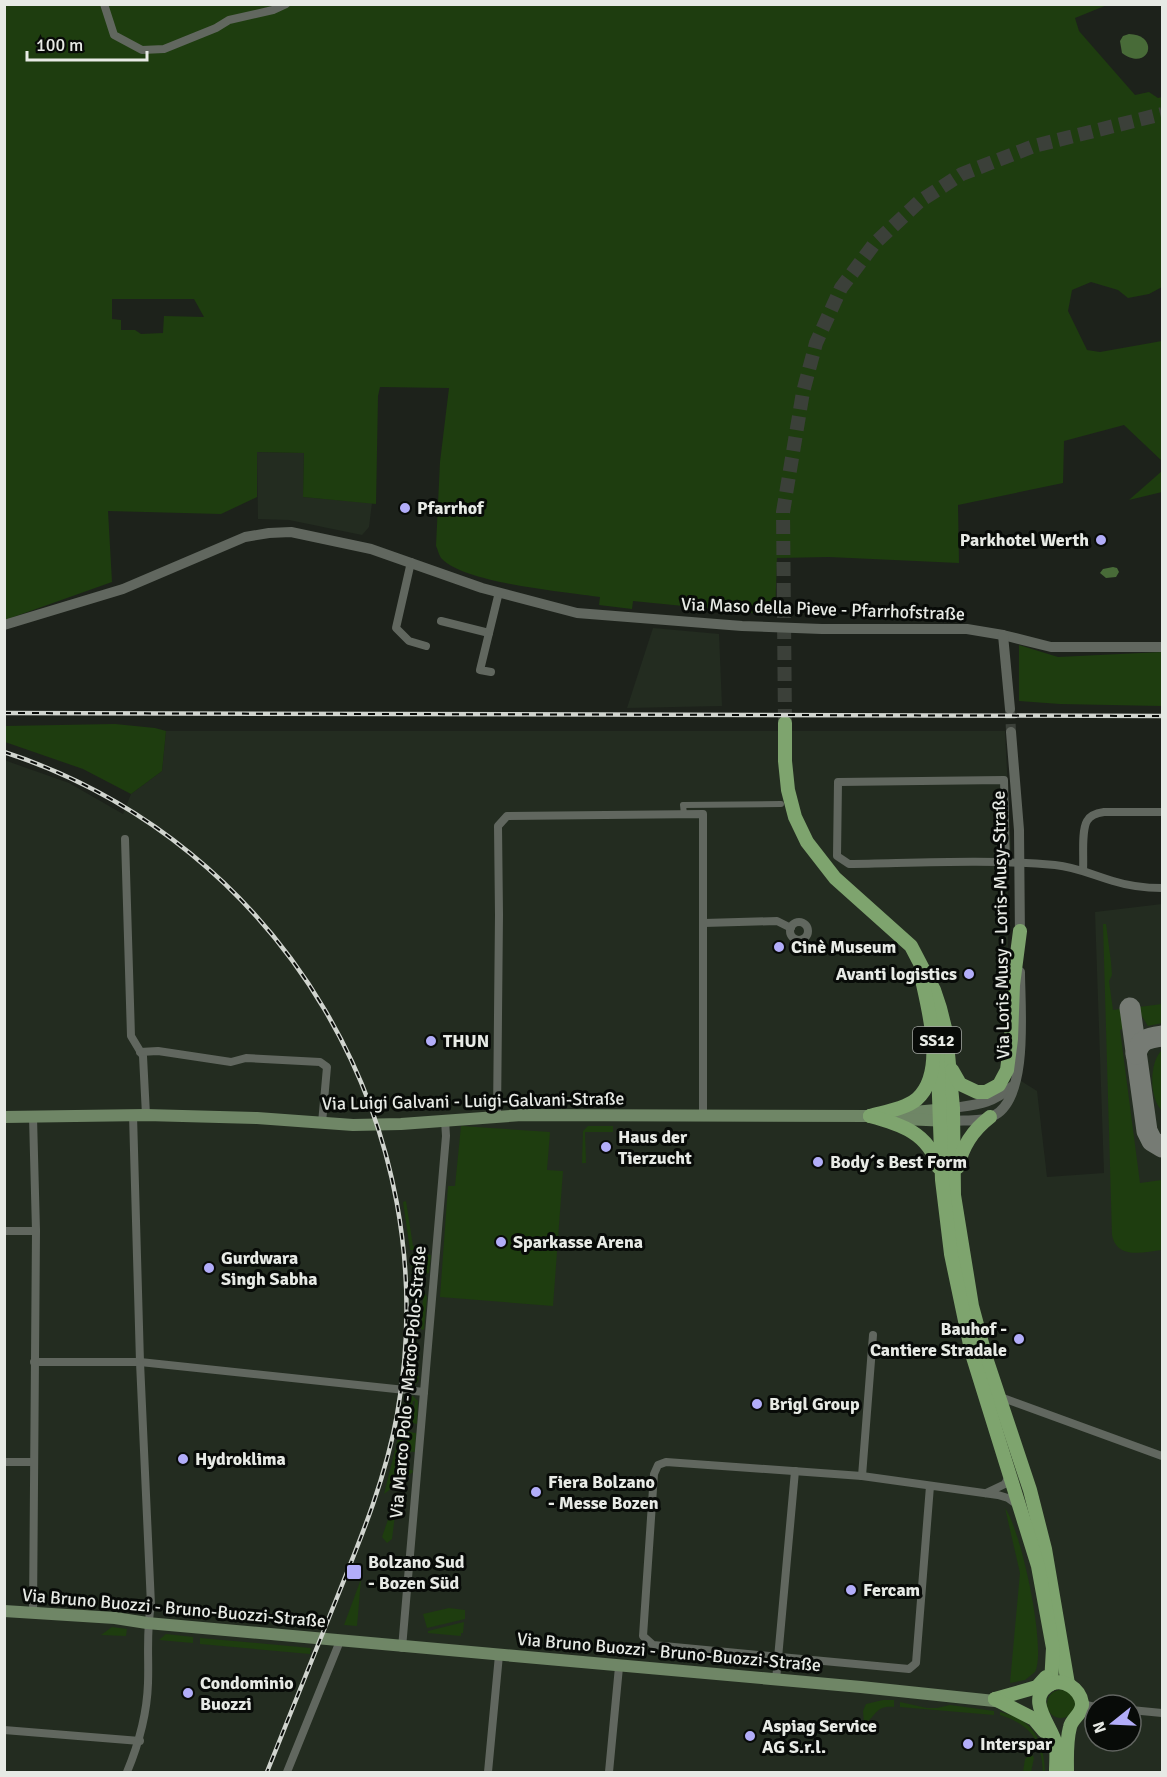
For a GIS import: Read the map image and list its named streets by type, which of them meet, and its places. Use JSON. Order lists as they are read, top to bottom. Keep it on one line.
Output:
{"streets":{"main road":["SS12","Via Luigi Galvani - Luigi-Galvani-Straße","Via Bruno Buozzi - Bruno-Buozzi-Straße"],"street":["Via Maso della Pieve - Pfarrhofstraße","Via Loris Musy - Loris-Musy-Straße","Via Marco Polo - Marco-Polo-Straße"]},"crossings":[["Via Loris Musy - Loris-Musy-Straße","SS12"],["Via Loris Musy - Loris-Musy-Straße","Via Luigi Galvani - Luigi-Galvani-Straße"],["SS12","Via Luigi Galvani - Luigi-Galvani-Straße"],["Via Luigi Galvani - Luigi-Galvani-Straße","Via Marco Polo - Marco-Polo-Straße"],["Via Marco Polo - Marco-Polo-Straße","Via Bruno Buozzi - Bruno-Buozzi-Straße"]],"places":{"other":["Pfarrhof","Parkhotel Werth","Cinè Museum","Avanti logistics","THUN","Haus der Tierzucht","Body´s Best Form","Sparkasse Arena","Gurdwara Singh Sabha","Bauhof - Cantiere Stradale","Brigl Group","Hydroklima","Fiera Bolzano - Messe Bozen","Fercam","Condominio Buozzi","Aspiag Service AG S.r.l.","Interspar"],"transit":["Bolzano Sud - Bozen Süd"]},"scale_bar":"100 m","north":"left"}
